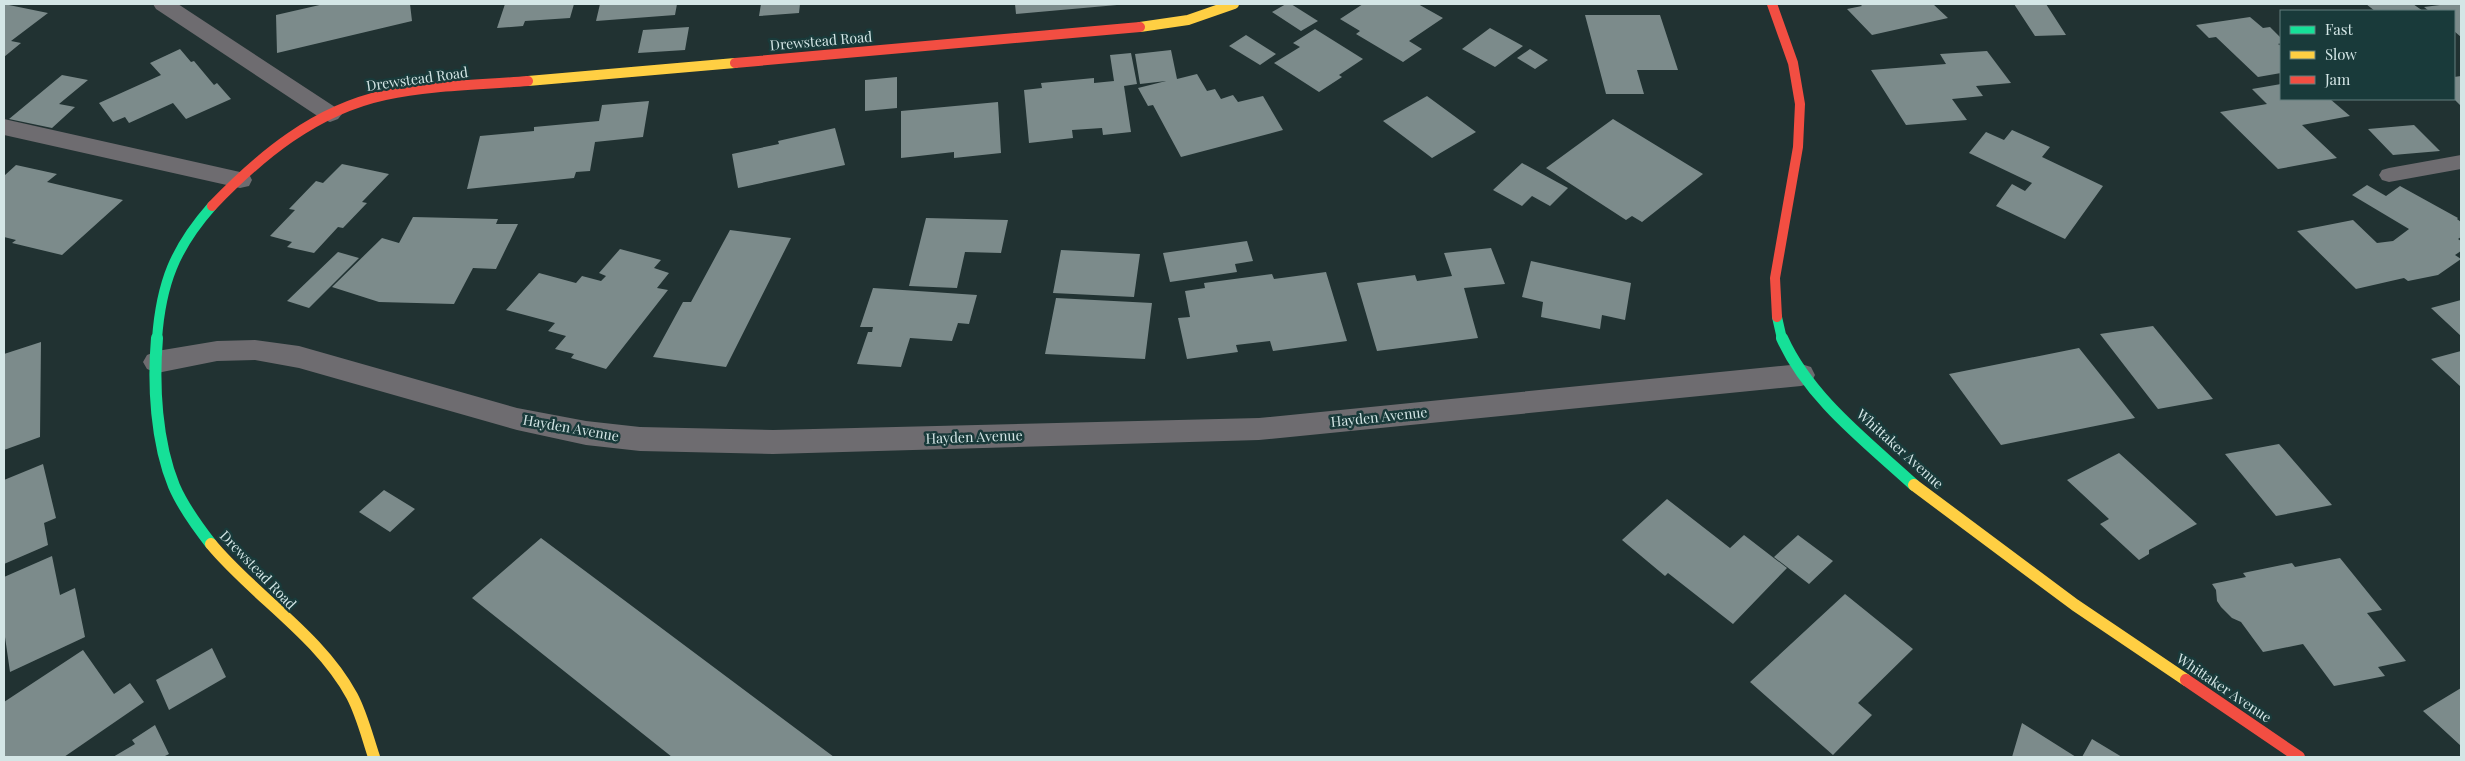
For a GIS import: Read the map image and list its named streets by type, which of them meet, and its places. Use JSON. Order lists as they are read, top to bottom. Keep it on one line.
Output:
{"streets":{"street":["Drewstead Road","Hayden Avenue","Whittaker Avenue"]},"crossings":[["Drewstead Road","Hayden Avenue"],["Hayden Avenue","Whittaker Avenue"]],"legend":["Fast","Slow","Jam"]}
